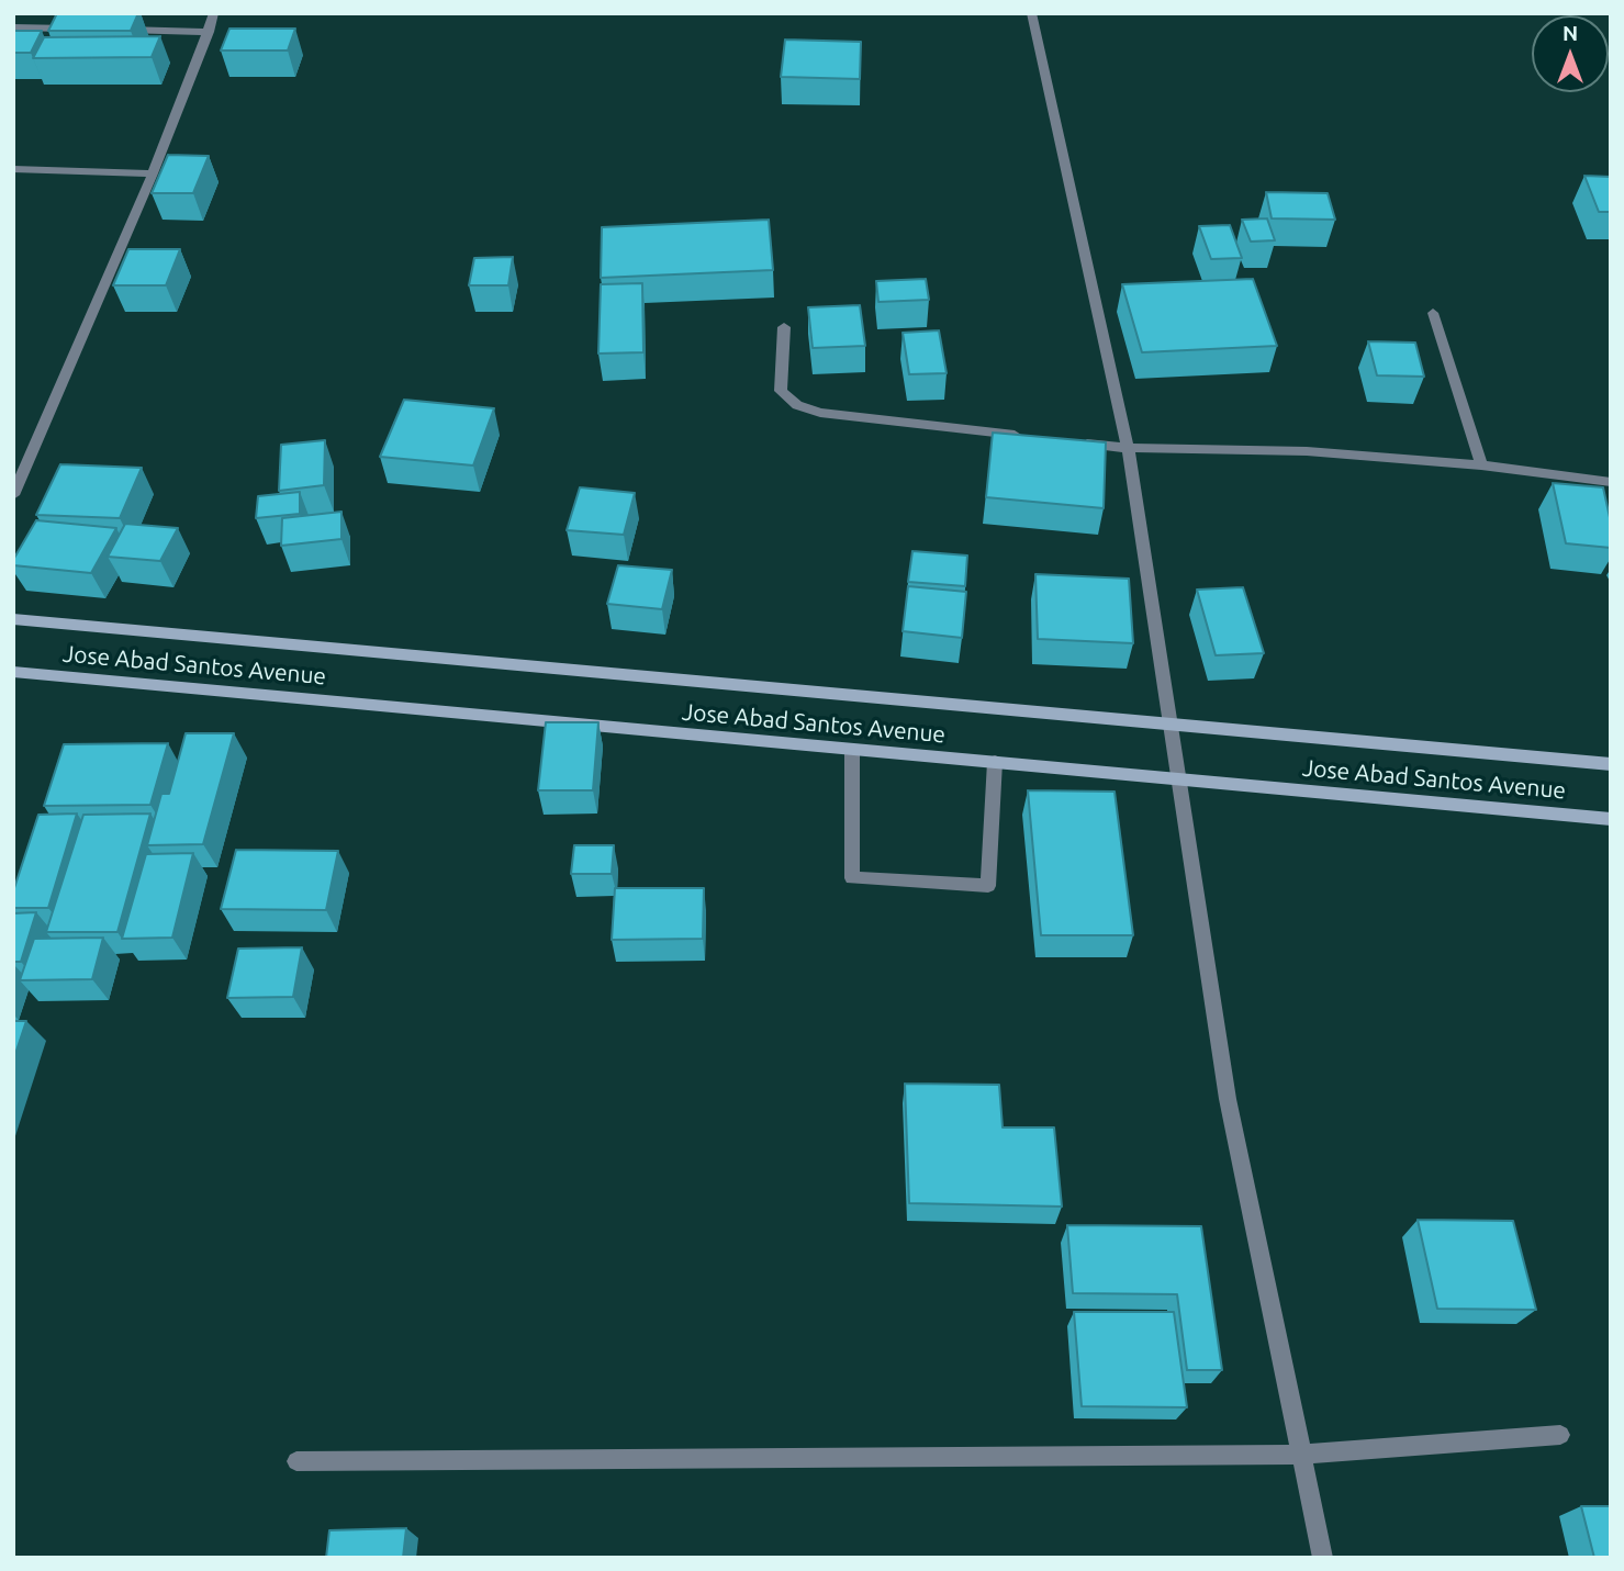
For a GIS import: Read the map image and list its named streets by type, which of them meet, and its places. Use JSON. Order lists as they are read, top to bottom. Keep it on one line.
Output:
{"streets":{"main road":["Jose Abad Santos Avenue"]},"north":"top"}
